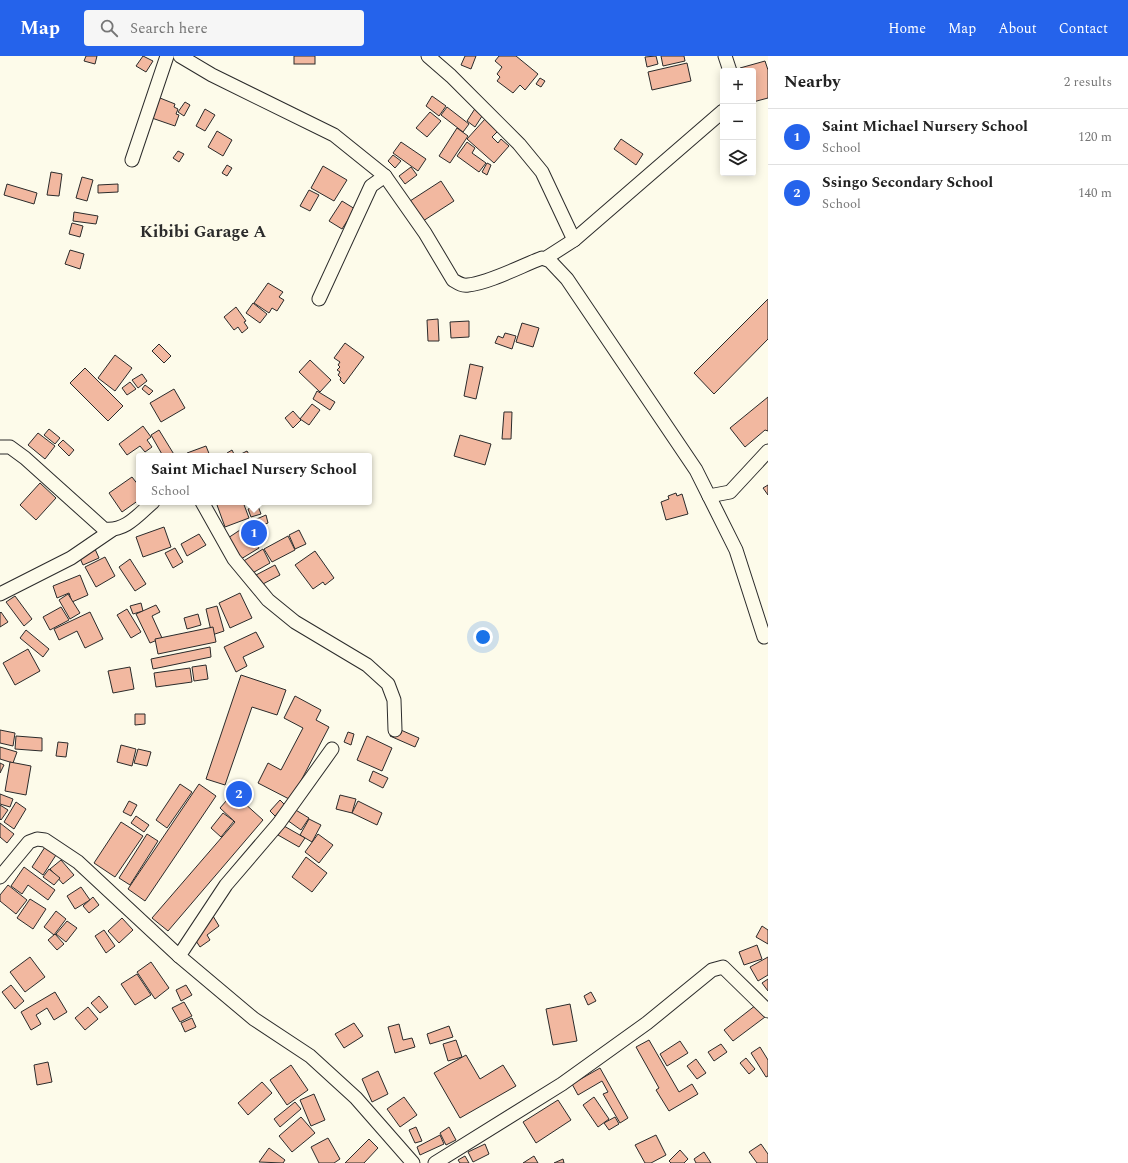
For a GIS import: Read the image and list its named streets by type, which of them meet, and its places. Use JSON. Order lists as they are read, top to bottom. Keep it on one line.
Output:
{"districts":["Kibibi Garage A"],"page":{"header":"Map","search":"Search here","nav":["Home","Map","About","Contact"],"heading":["Nearby","2 results"],"map_buttons":["+","−"],"list":[{"mark":"1","name":"Saint Michael Nursery School","note":"School","value":"120 m"},{"mark":"2","name":"Ssingo Secondary School","note":"School","value":"140 m"}],"popup":["Saint Michael Nursery School","School"],"pins":["1","2"]}}
